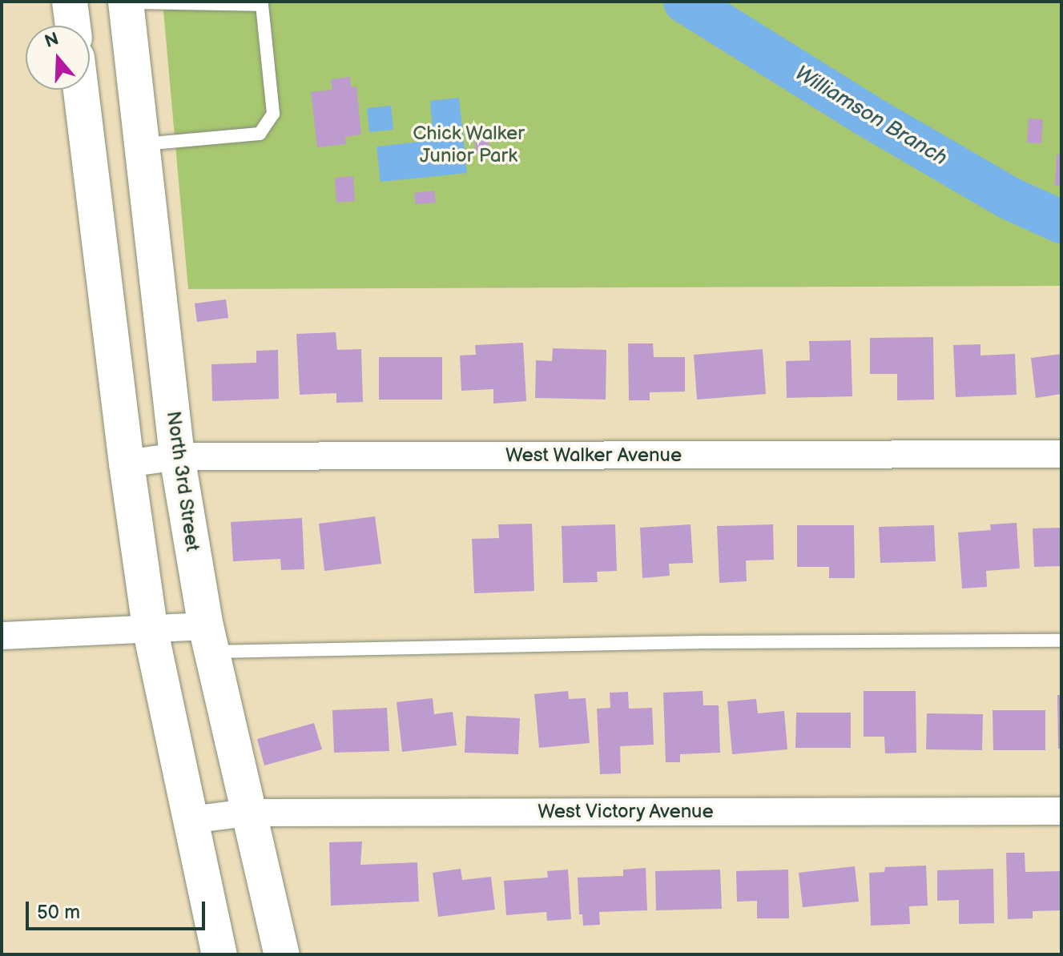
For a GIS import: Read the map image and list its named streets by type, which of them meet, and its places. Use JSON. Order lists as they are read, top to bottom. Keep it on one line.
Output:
{"streets":{"main road":["North 3rd Street"],"street":["West Walker Avenue","West Victory Avenue"]},"crossings":[["West Walker Avenue","North 3rd Street"],["North 3rd Street","West Victory Avenue"]],"water":["Williamson Branch"],"parks":["Chick Walker Junior Park"],"scale_bar":"50 m","north":"top"}
